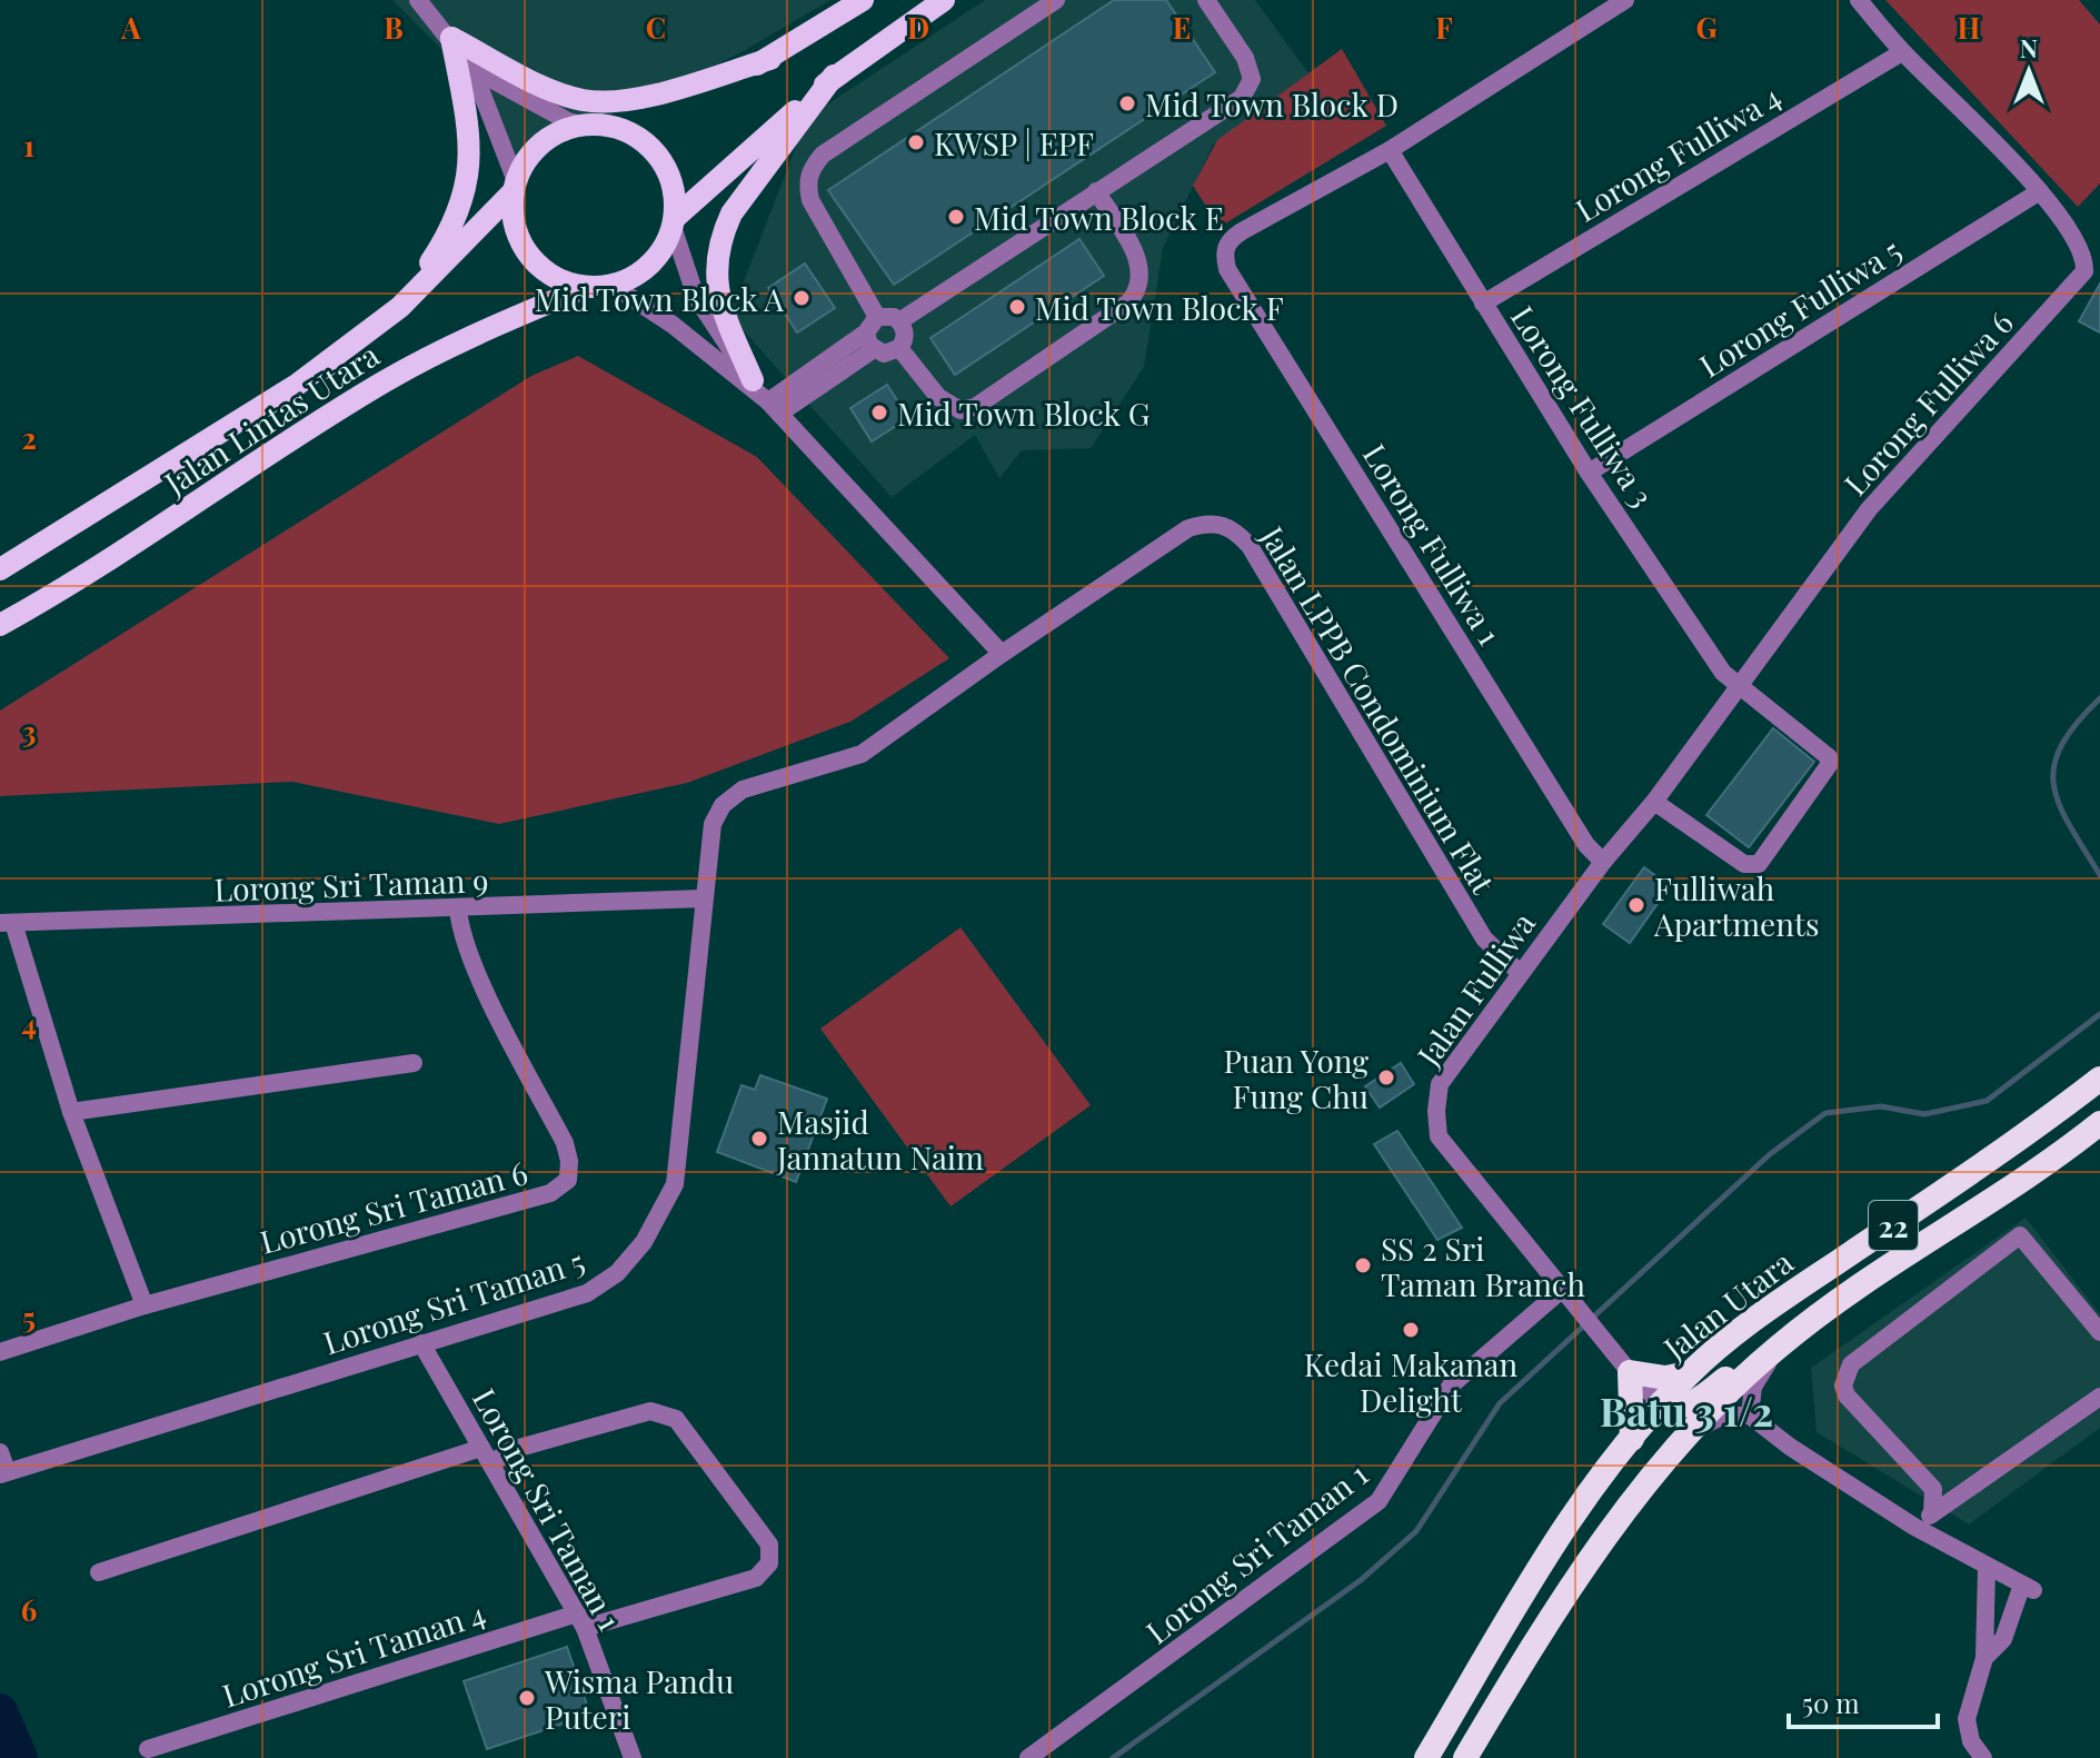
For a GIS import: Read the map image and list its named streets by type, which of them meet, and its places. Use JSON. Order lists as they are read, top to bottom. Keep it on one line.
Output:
{"streets":{"highway":["22","Jalan Utara"],"main road":["Jalan Lintas Utara"],"street":["Lorong Fulliwa 4","Lorong Fulliwa 5","Lorong Fulliwa 6","Lorong Fulliwa 3","Lorong Fulliwa 1","Jalan LPPB Condominium Flat","Lorong Sri Taman 9","Jalan Fulliwa","Lorong Sri Taman 6","Lorong Sri Taman 5","Lorong Sri Taman 1","Lorong Sri Taman 4"]},"crossings":[["Lorong Fulliwa 4","Lorong Fulliwa 6"],["Lorong Fulliwa 4","Lorong Fulliwa 3"],["Lorong Fulliwa 5","Lorong Fulliwa 6"],["Lorong Fulliwa 5","Lorong Fulliwa 3"],["Lorong Fulliwa 6","Lorong Fulliwa 3"],["Lorong Fulliwa 6","Lorong Fulliwa 1"],["Lorong Fulliwa 6","Jalan Fulliwa"],["Lorong Fulliwa 3","Lorong Fulliwa 1"],["Lorong Fulliwa 1","Jalan Fulliwa"],["Jalan LPPB Condominium Flat","Jalan Fulliwa"],["Jalan LPPB Condominium Flat","Lorong Sri Taman 5"],["Lorong Sri Taman 9","Lorong Sri Taman 6"],["Lorong Sri Taman 9","Lorong Sri Taman 5"],["Jalan Fulliwa","Jalan Utara"],["Jalan Fulliwa","Lorong Sri Taman 1"],["Lorong Sri Taman 5","Lorong Sri Taman 1"],["Lorong Sri Taman 1","Lorong Sri Taman 4"]],"districts":["Batu 3 1/2"],"places":["Mid Town Block D","KWSP | EPF","Mid Town Block E","Mid Town Block A","Mid Town Block F","Mid Town Block G","Fulliwah Apartments","Puan Yong Fung Chu","Masjid Jannatun Naim","SS 2 Sri Taman Branch","Kedai Makanan Delight","Wisma Pandu Puteri"],"scale_bar":"50 m","north":"top","grid":{"columns":["A","B","C","D","E","F","G","H"],"rows":["1","2","3","4","5","6"]}}
